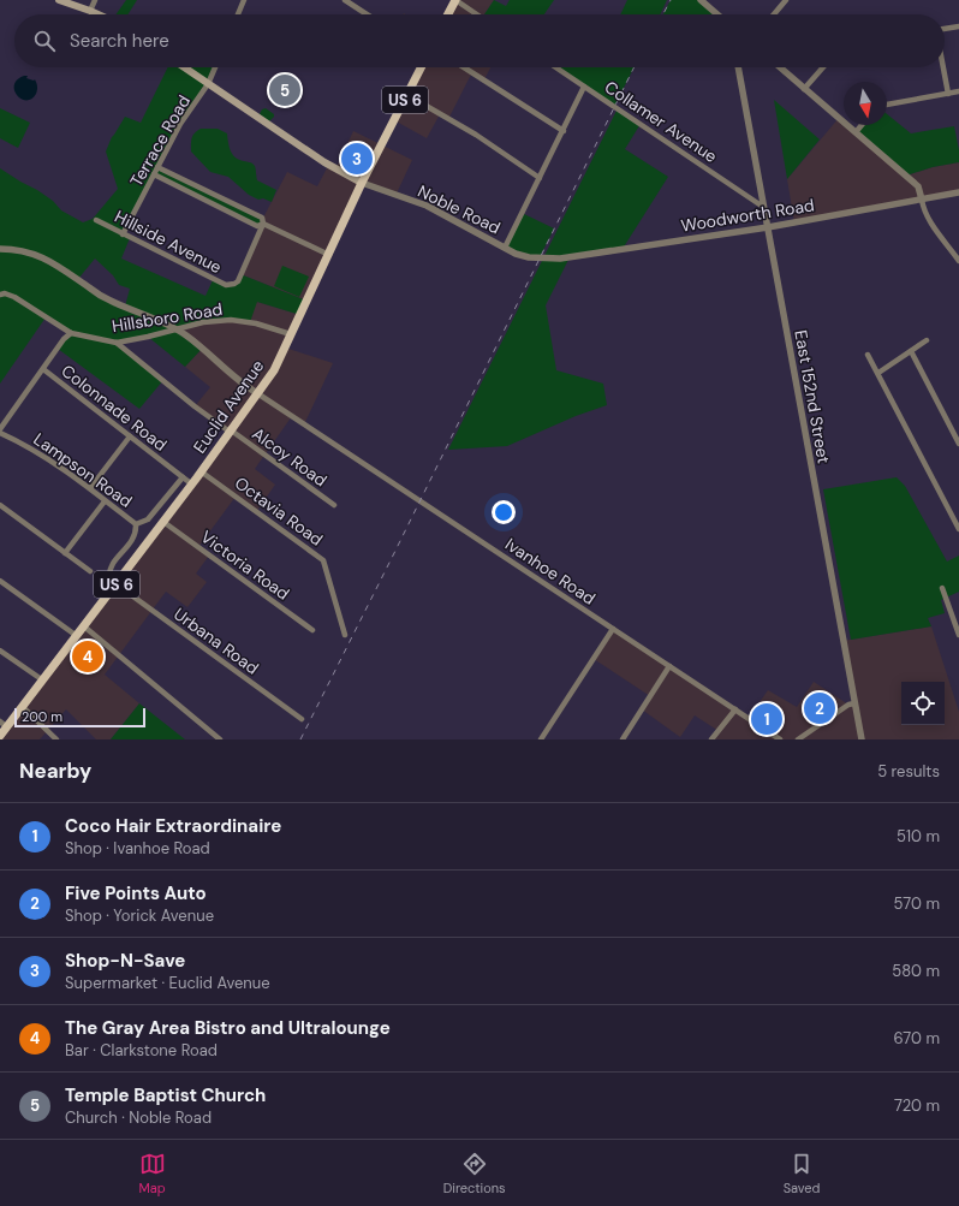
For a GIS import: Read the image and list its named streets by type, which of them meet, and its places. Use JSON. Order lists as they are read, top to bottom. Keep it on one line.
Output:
{"streets":{"main road":["US 6","Noble Road","Euclid Avenue"],"street":["Collamer Avenue","Terrace Road","Woodworth Road","Hillside Avenue","Hillsboro Road","East 152nd Street","Colonnade Road","Alcoy Road","Lampson Road","Octavia Road","Victoria Road","Ivanhoe Road","Urbana Road"]},"crossings":[["Collamer Avenue","East 152nd Street"],["Terrace Road","Noble Road"],["Terrace Road","Hillside Avenue"],["Noble Road","Woodworth Road"],["Noble Road","Euclid Avenue"],["Woodworth Road","East 152nd Street"],["Hillsboro Road","Euclid Avenue"],["Hillsboro Road","Alcoy Road"],["Euclid Avenue","Colonnade Road"],["Euclid Avenue","Alcoy Road"],["Euclid Avenue","Lampson Road"],["Euclid Avenue","Octavia Road"],["Euclid Avenue","Victoria Road"],["Euclid Avenue","Ivanhoe Road"],["Euclid Avenue","Urbana Road"],["Lampson Road","Urbana Road"]],"scale_bar":"200 m","north":"bottom","page":{"search":"Search here","pins":["5","3","4","2","1"],"scale":"200 m","heading":["Nearby","5 results"],"list":[{"mark":"1","name":"Coco Hair Extraordinaire","note":"Shop · Ivanhoe Road","value":"510 m"},{"mark":"2","name":"Five Points Auto","note":"Shop · Yorick Avenue","value":"570 m"},{"mark":"3","name":"Shop-N-Save","note":"Supermarket · Euclid Avenue","value":"580 m"},{"mark":"4","name":"The Gray Area Bistro and Ultralounge","note":"Bar · Clarkstone Road","value":"670 m"},{"mark":"5","name":"Temple Baptist Church","note":"Church · Noble Road","value":"720 m"}],"nav":["Map","Directions","Saved"]}}
